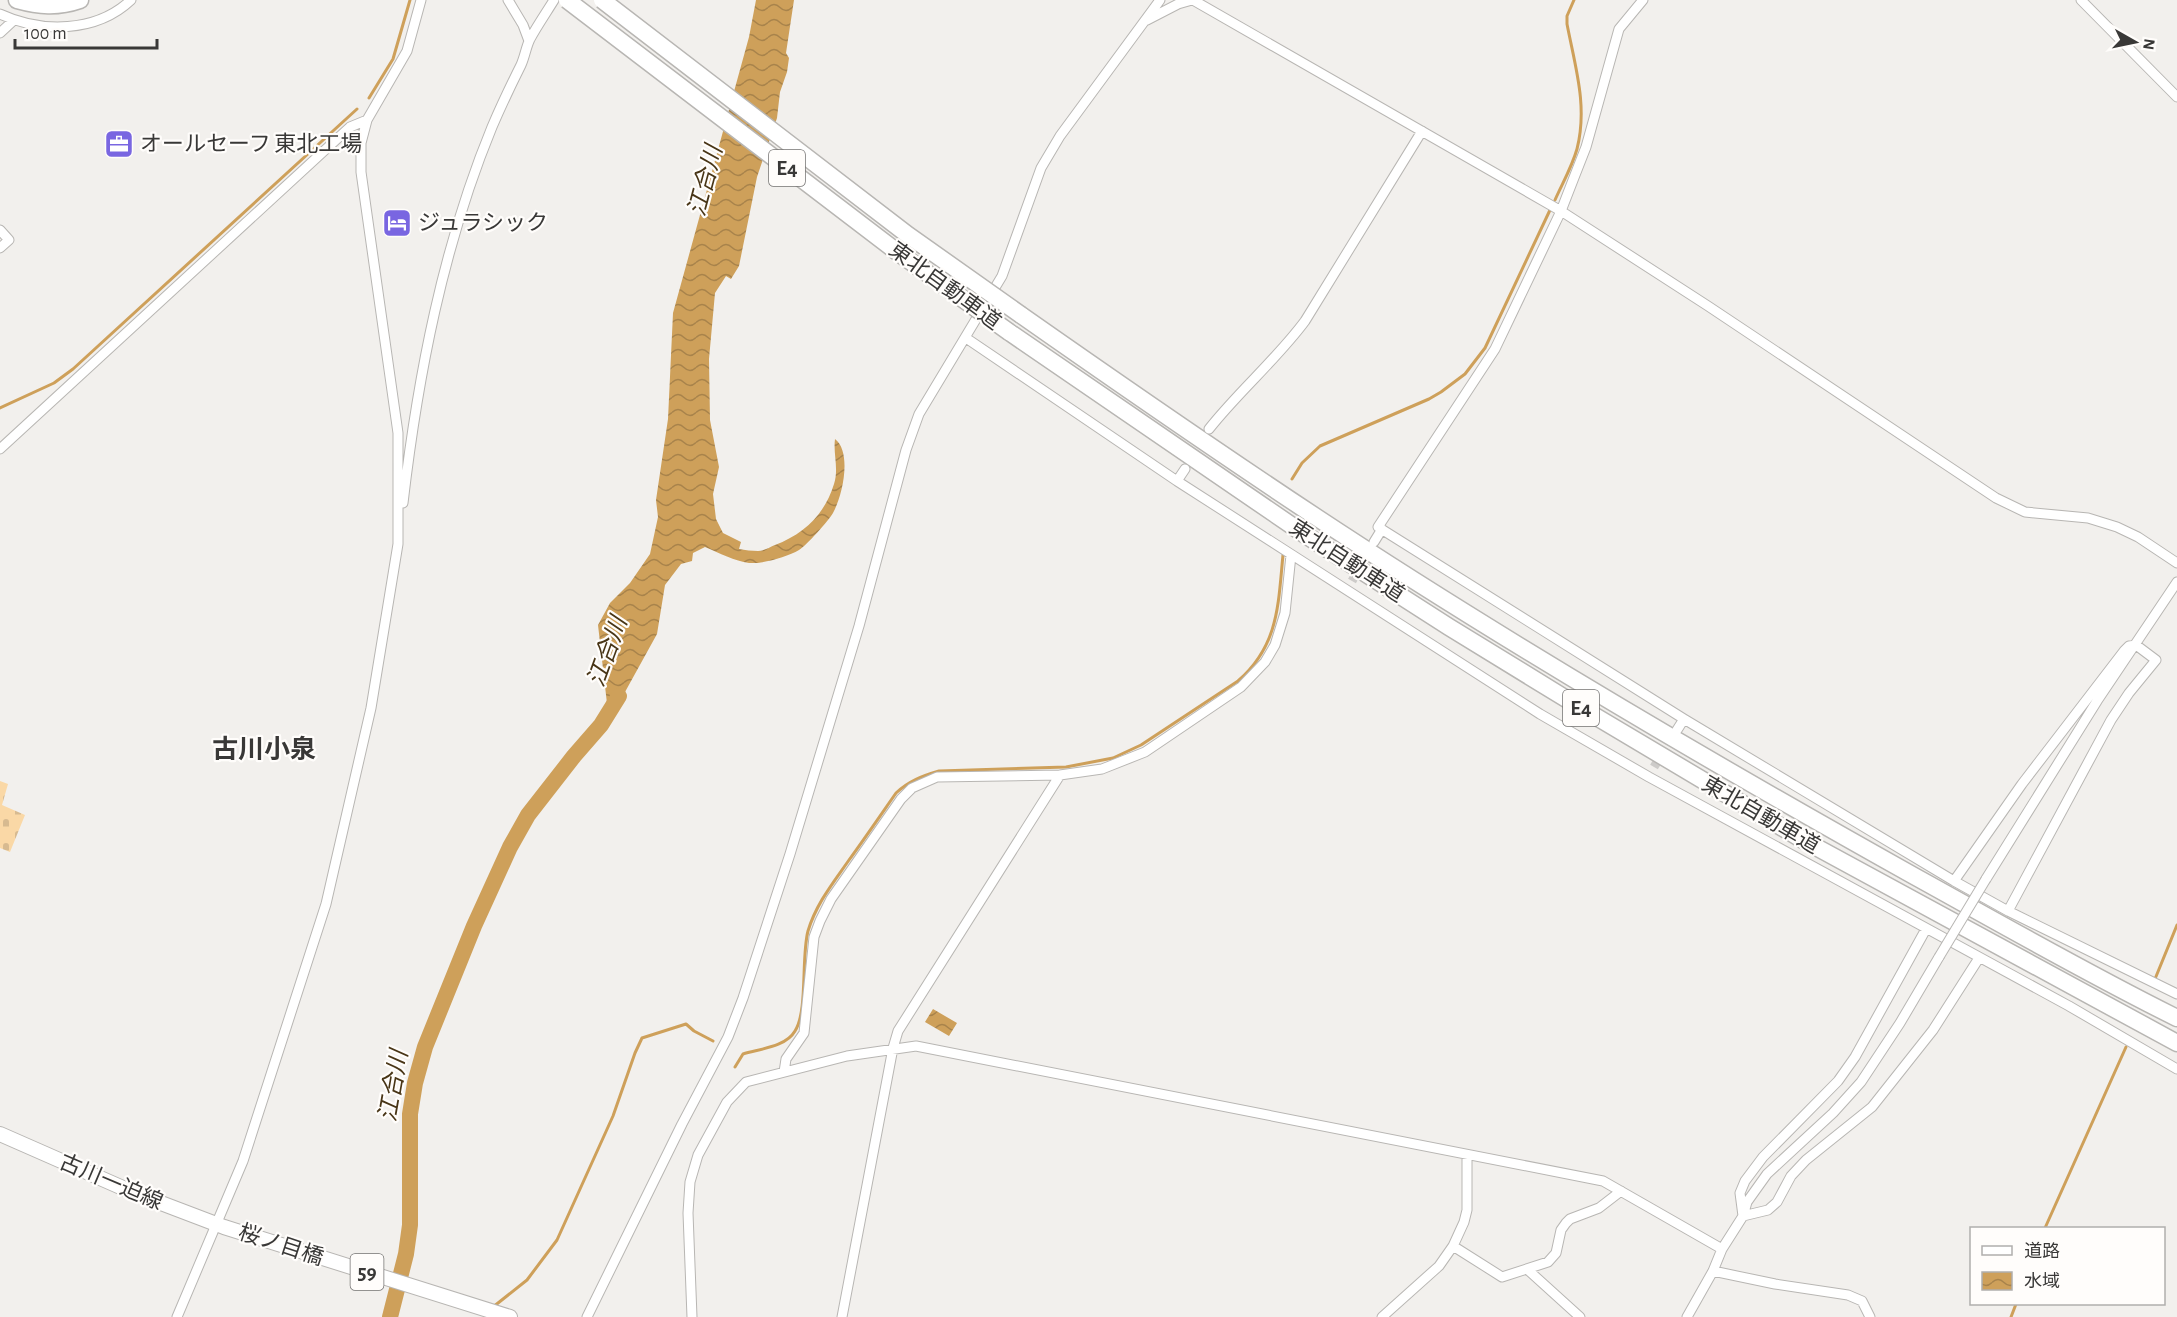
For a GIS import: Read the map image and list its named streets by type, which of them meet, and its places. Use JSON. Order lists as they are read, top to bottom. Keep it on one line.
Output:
{"streets":{"highway":["E4","東北自動車道"],"main road":["古川一迫線","桜ノ目橋","59"]},"crossings":[["古川一迫線","桜ノ目橋"]],"districts":["古川小泉"],"water":["江合川"],"places":{"office":["オールセーフ 東北工場"],"hotel":["ジュラシック"]},"legend":["道路","水域"],"scale_bar":"100 m","north":"right"}
